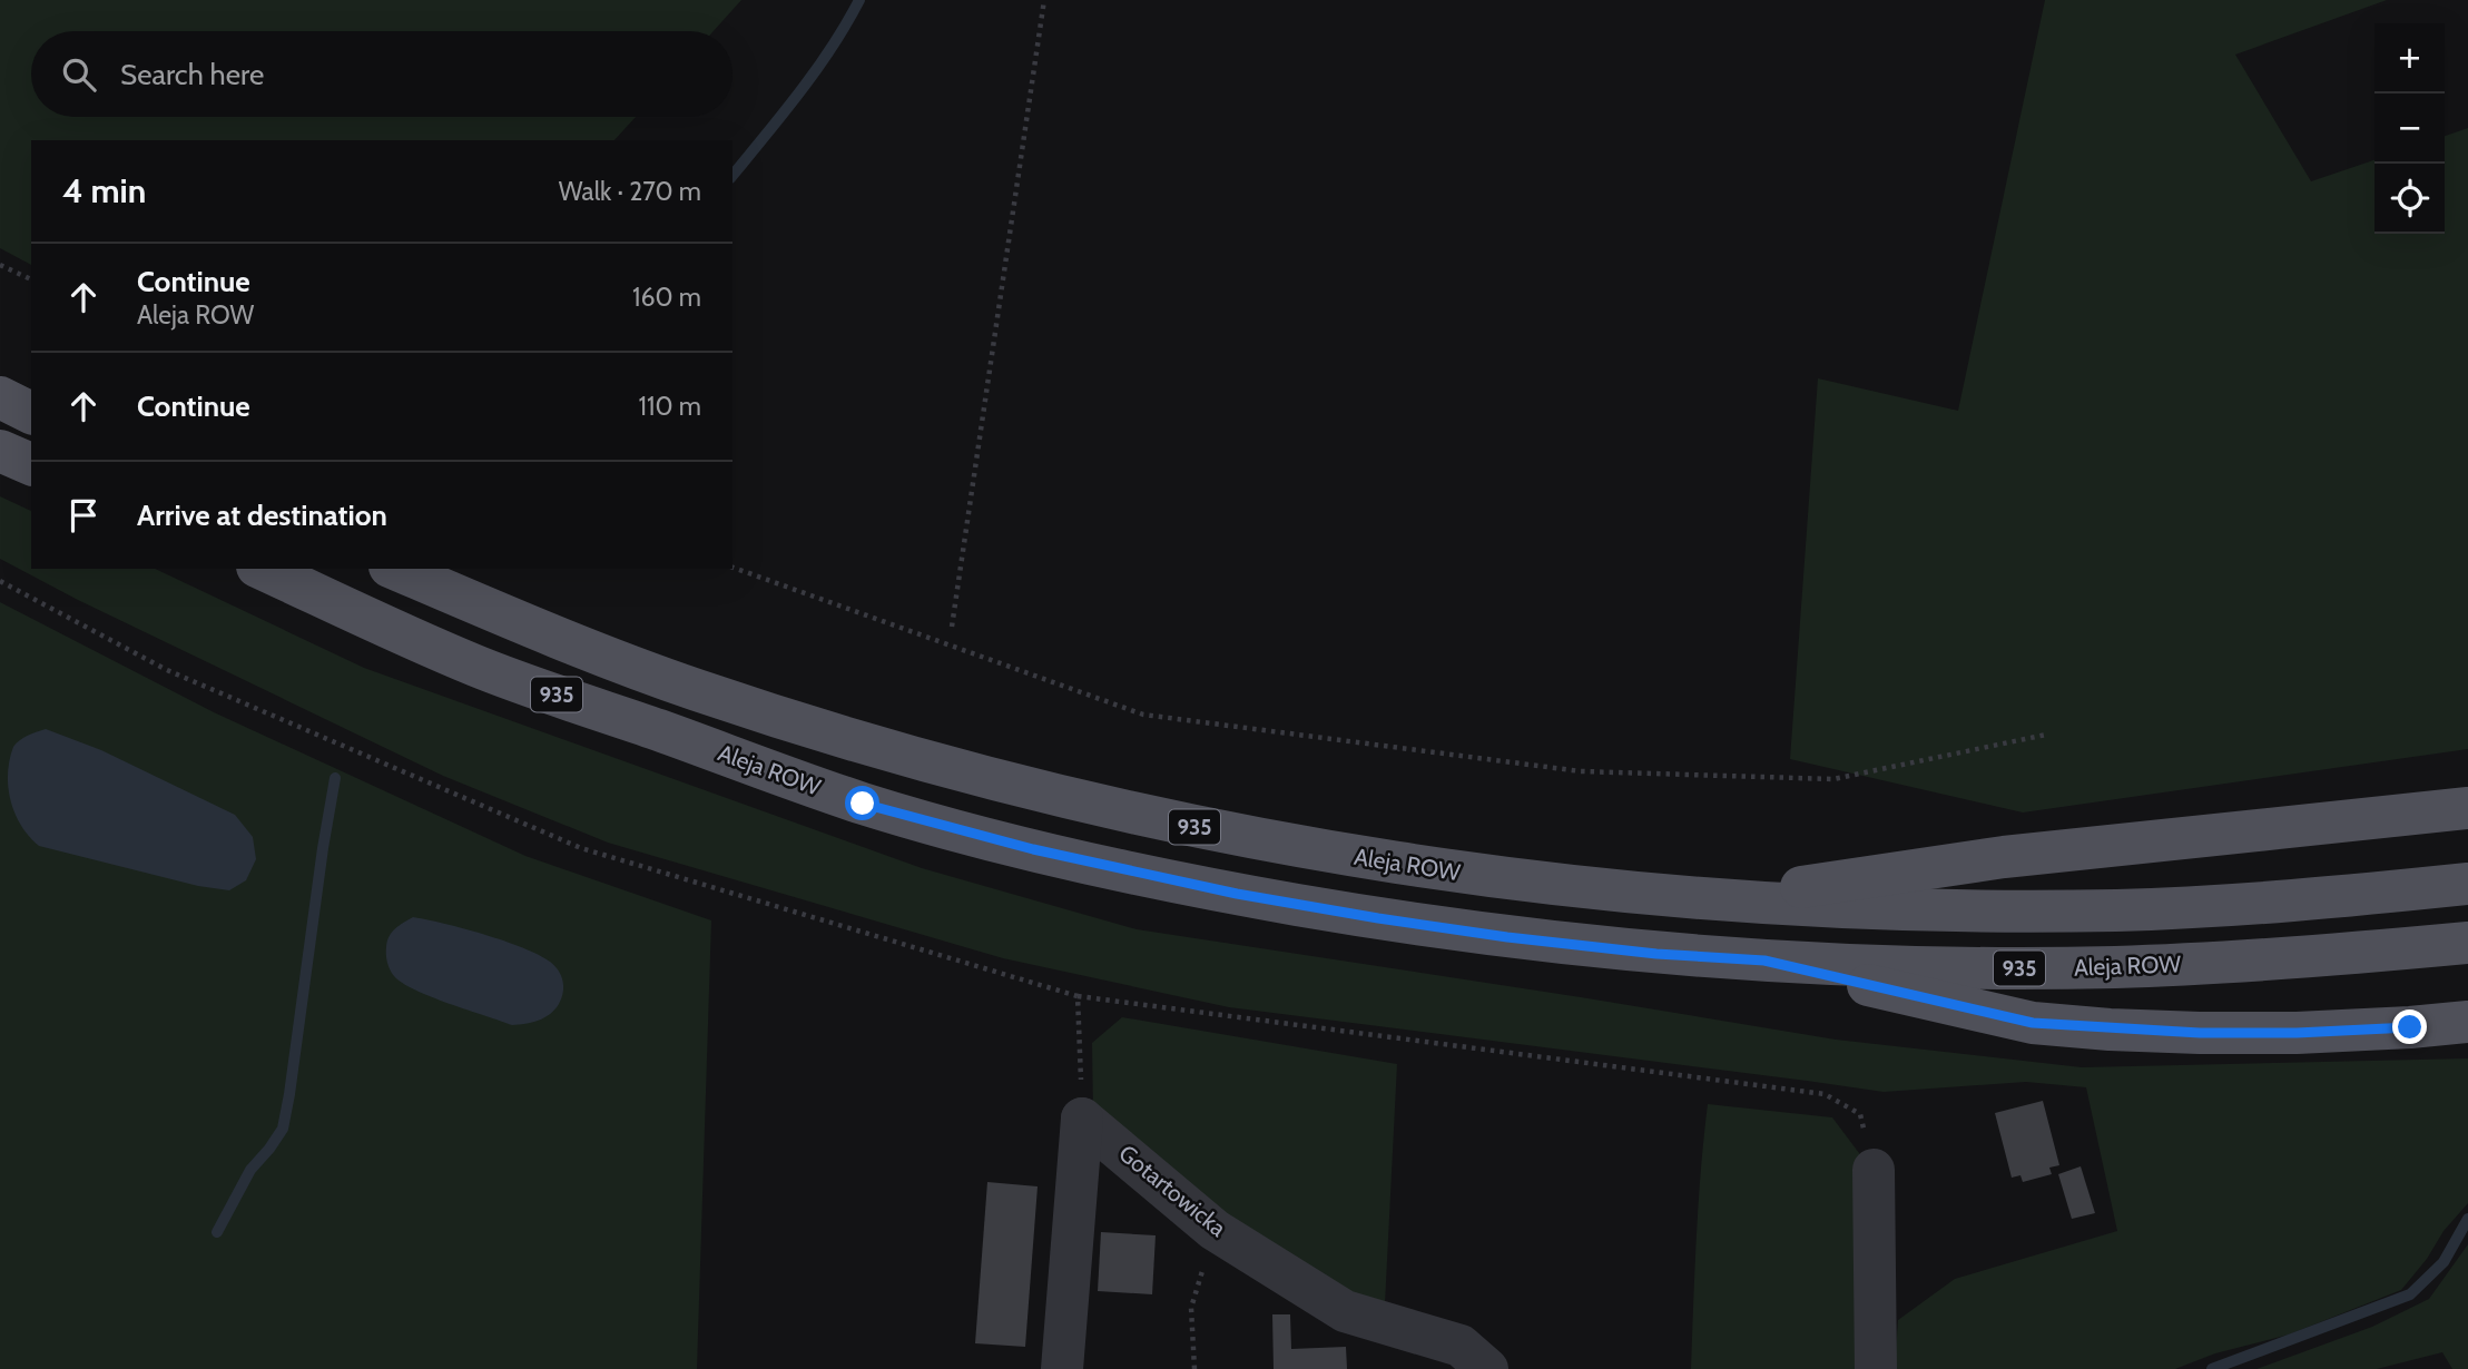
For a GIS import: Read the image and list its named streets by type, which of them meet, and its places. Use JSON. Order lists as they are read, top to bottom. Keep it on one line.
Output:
{"streets":{"main road":["935","Aleja ROW"],"street":["Gotartowicka"]},"page":{"map_buttons":["+","−"],"search":"Search here","heading":["4 min","Walk · 270 m"],"list":[["Continue","Aleja ROW","160 m"],["Continue","110 m"],"Arrive at destination"]}}
